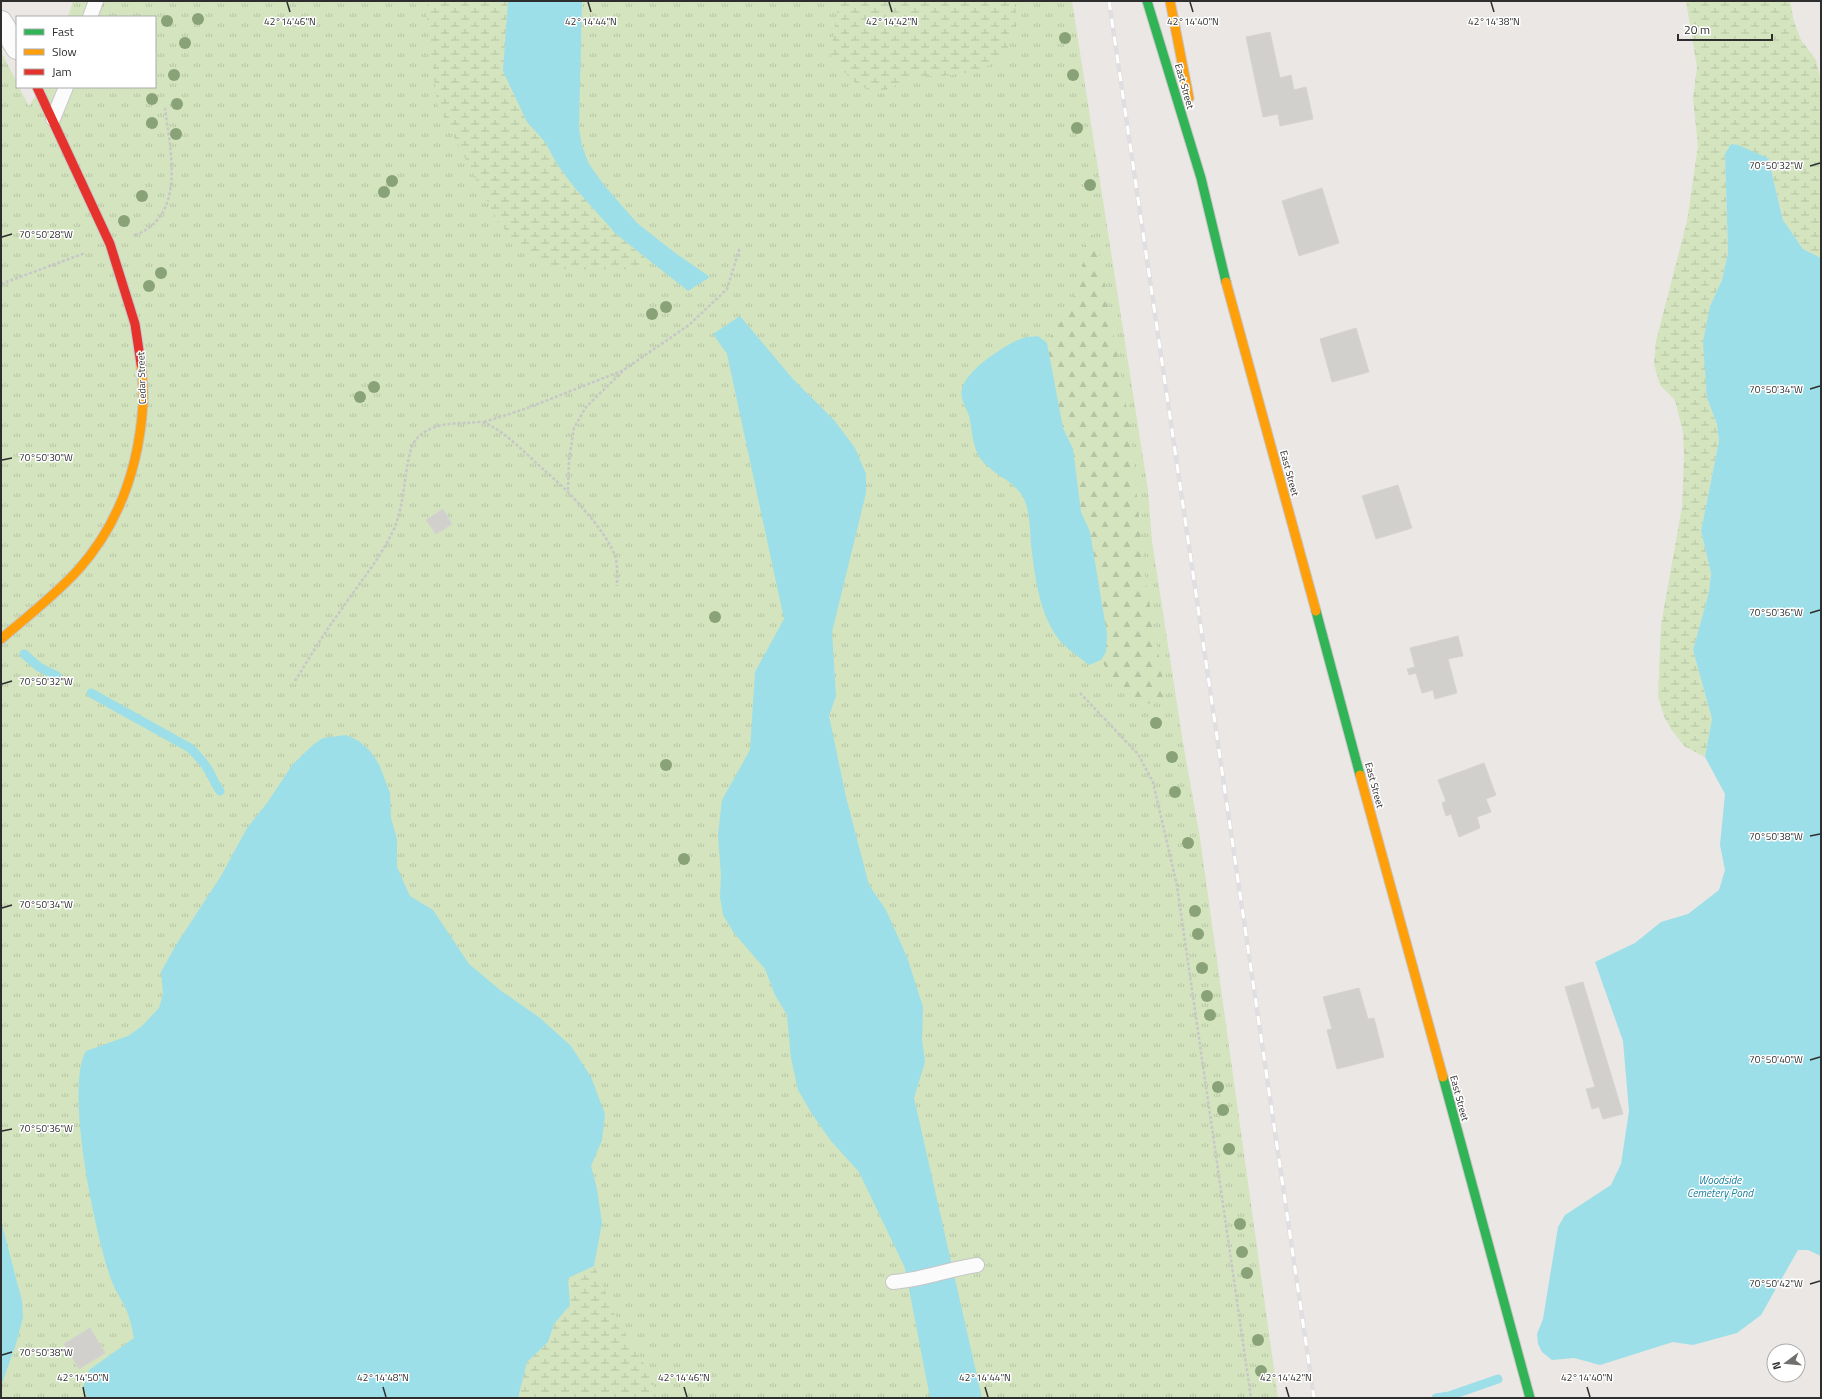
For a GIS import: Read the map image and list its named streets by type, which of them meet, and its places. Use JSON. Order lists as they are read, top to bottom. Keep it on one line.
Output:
{"streets":{"main road":["East Street","Cedar Street"]},"water":["Woodside Cemetery Pond"],"legend":["Fast","Slow","Jam"],"scale_bar":"20 m","north":"left","coordinates":["42°14'46\"N","42°14'44\"N","42°14'42\"N","42°14'40\"N","42°14'38\"N","70°50'32\"W","70°50'28\"W","70°50'34\"W","70°50'30\"W","70°50'36\"W","70°50'38\"W","70°50'40\"W","70°50'42\"W","42°14'50\"N","42°14'48\"N"]}
